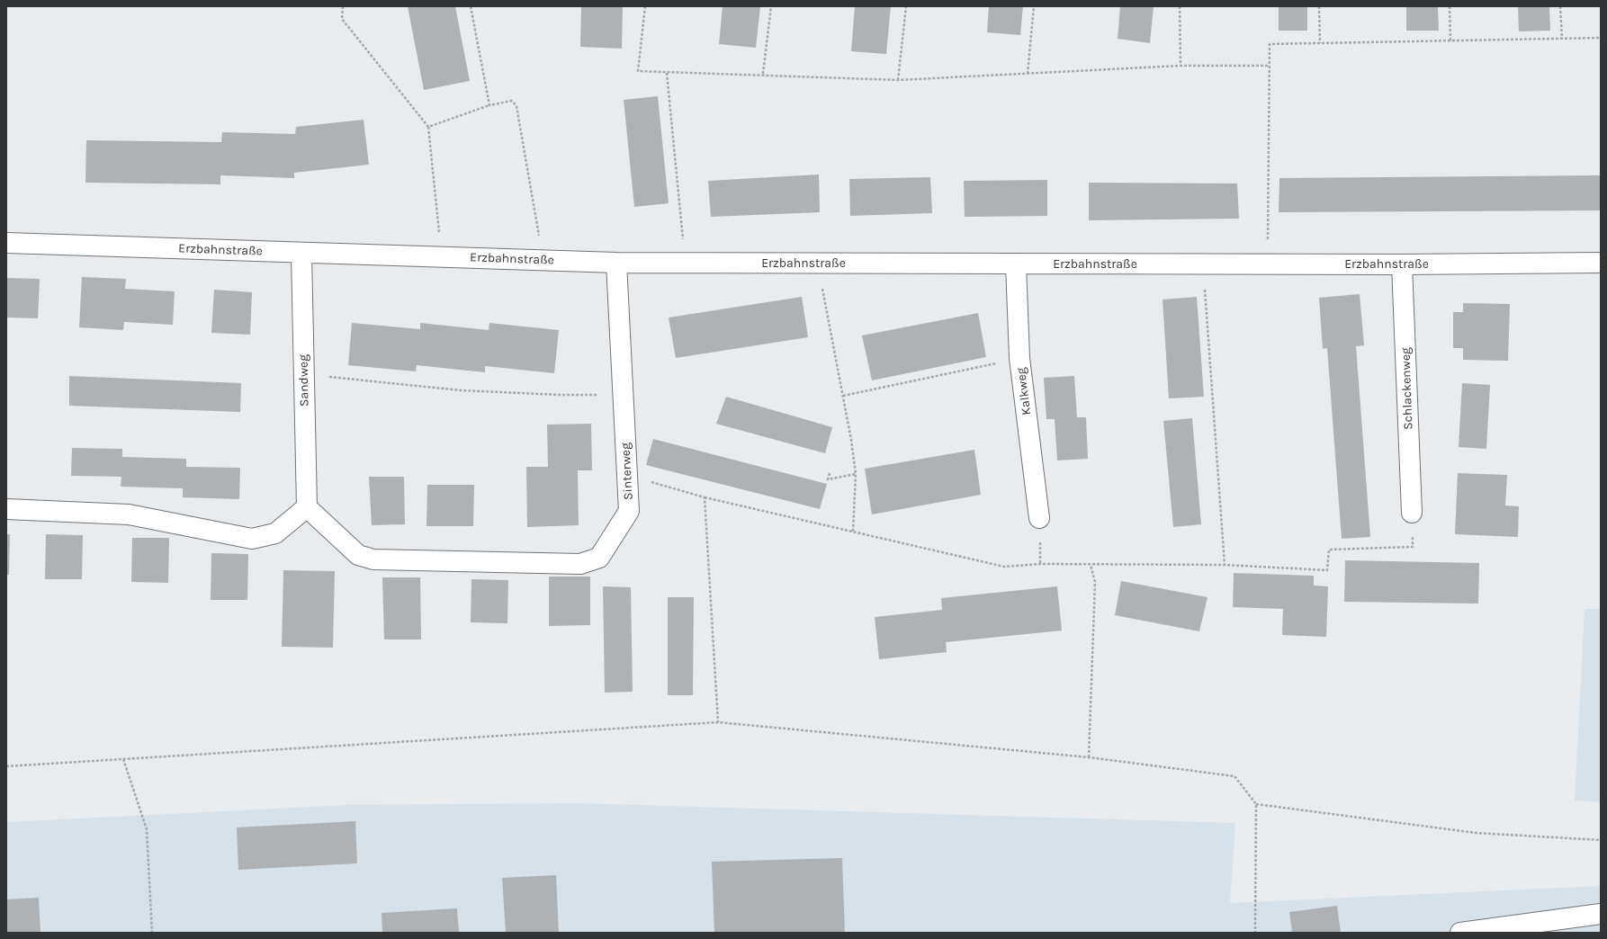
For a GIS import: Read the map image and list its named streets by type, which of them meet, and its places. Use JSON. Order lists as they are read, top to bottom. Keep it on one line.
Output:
{"streets":{"street":["Erzbahnstraße","Sandweg","Schlackenweg","Kalkweg","Sinterweg"]},"crossings":[["Erzbahnstraße","Sandweg"],["Erzbahnstraße","Schlackenweg"],["Erzbahnstraße","Kalkweg"],["Erzbahnstraße","Sinterweg"],["Sandweg","Sinterweg"]]}
